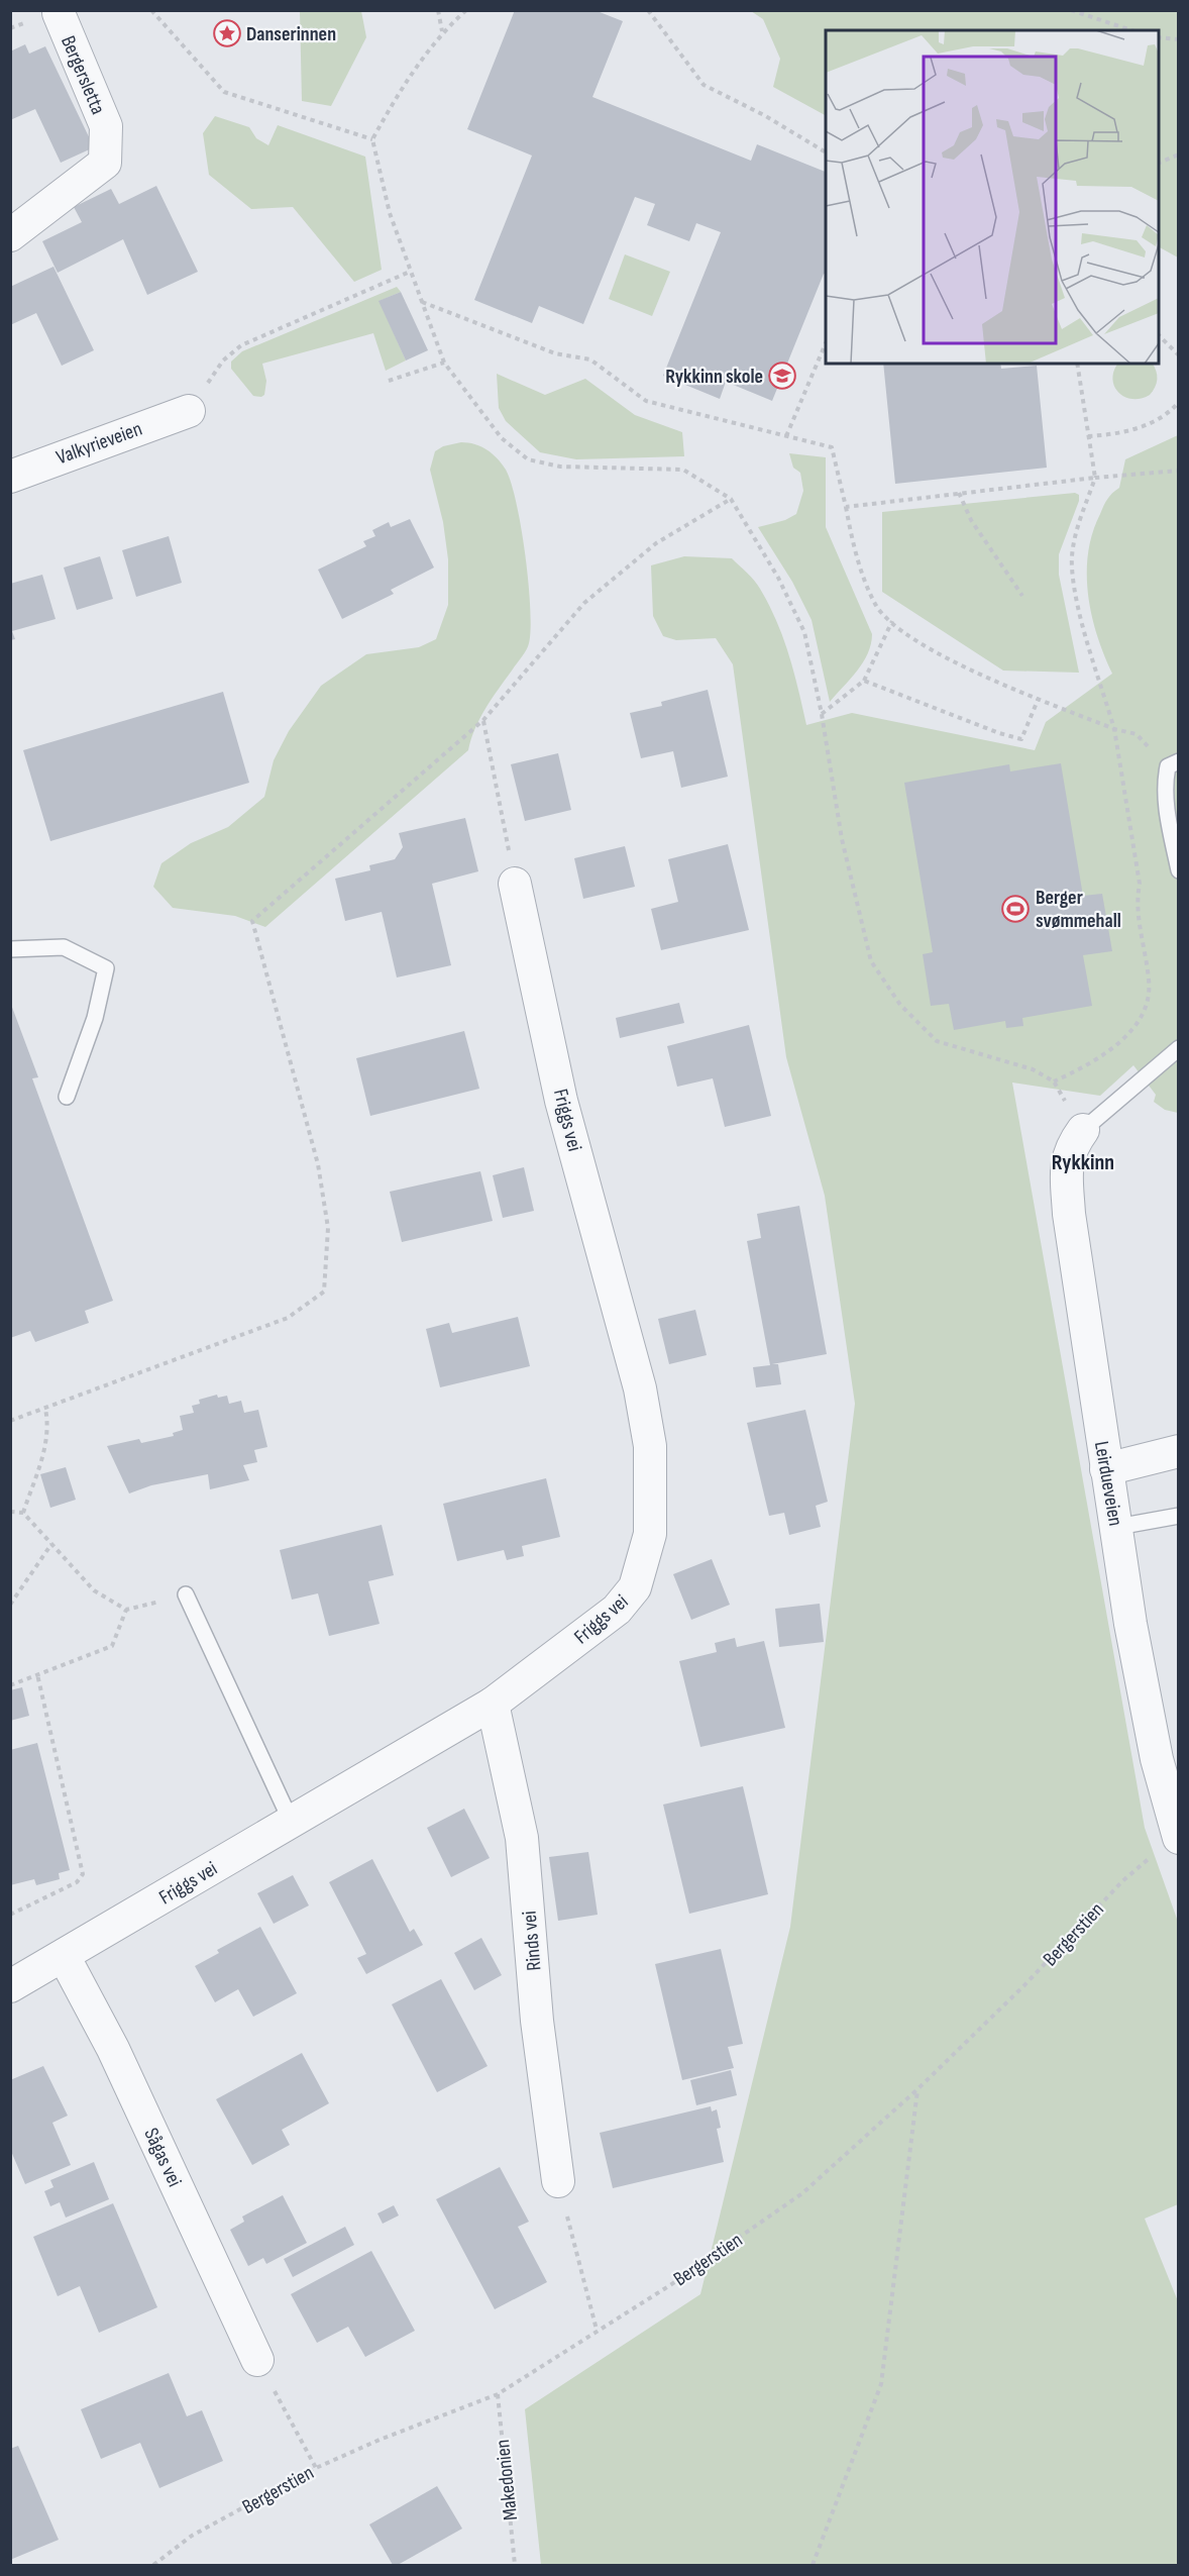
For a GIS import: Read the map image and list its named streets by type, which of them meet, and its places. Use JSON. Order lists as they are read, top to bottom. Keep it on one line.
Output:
{"streets":{"street":["Bergersletta","Valkyrieveien","Friggs vei","Leirdueveien","Rinds vei","Sågas vei"],"path":["Bergerstien","Makedonien"]},"crossings":[["Friggs vei","Rinds vei"],["Friggs vei","Sågas vei"],["Leirdueveien","Bergerstien"],["Bergerstien","Makedonien"]],"districts":["Rykkinn"],"places":{"place":["Danserinnen"],"school or university":["Rykkinn skole"],"sports":["Berger svømmehall"]}}
